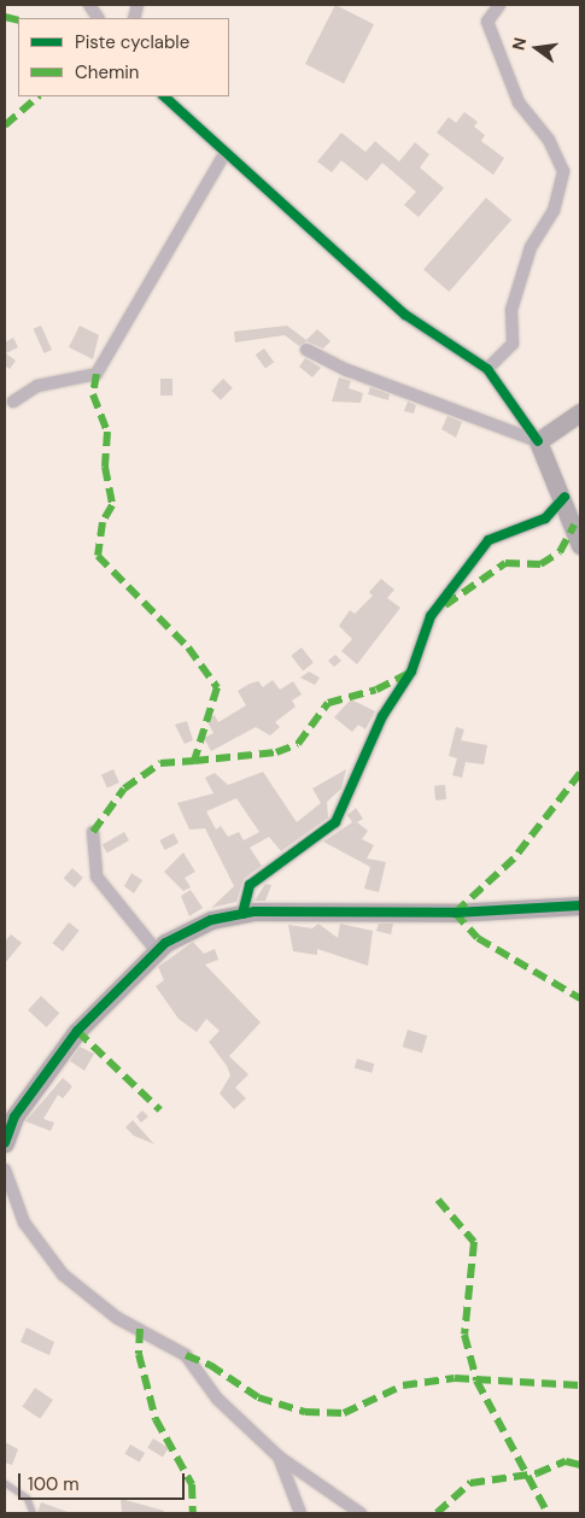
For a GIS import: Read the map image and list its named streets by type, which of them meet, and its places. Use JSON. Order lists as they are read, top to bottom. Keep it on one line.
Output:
{"legend":["Piste cyclable","Chemin"],"scale_bar":"100 m","north":"left"}
